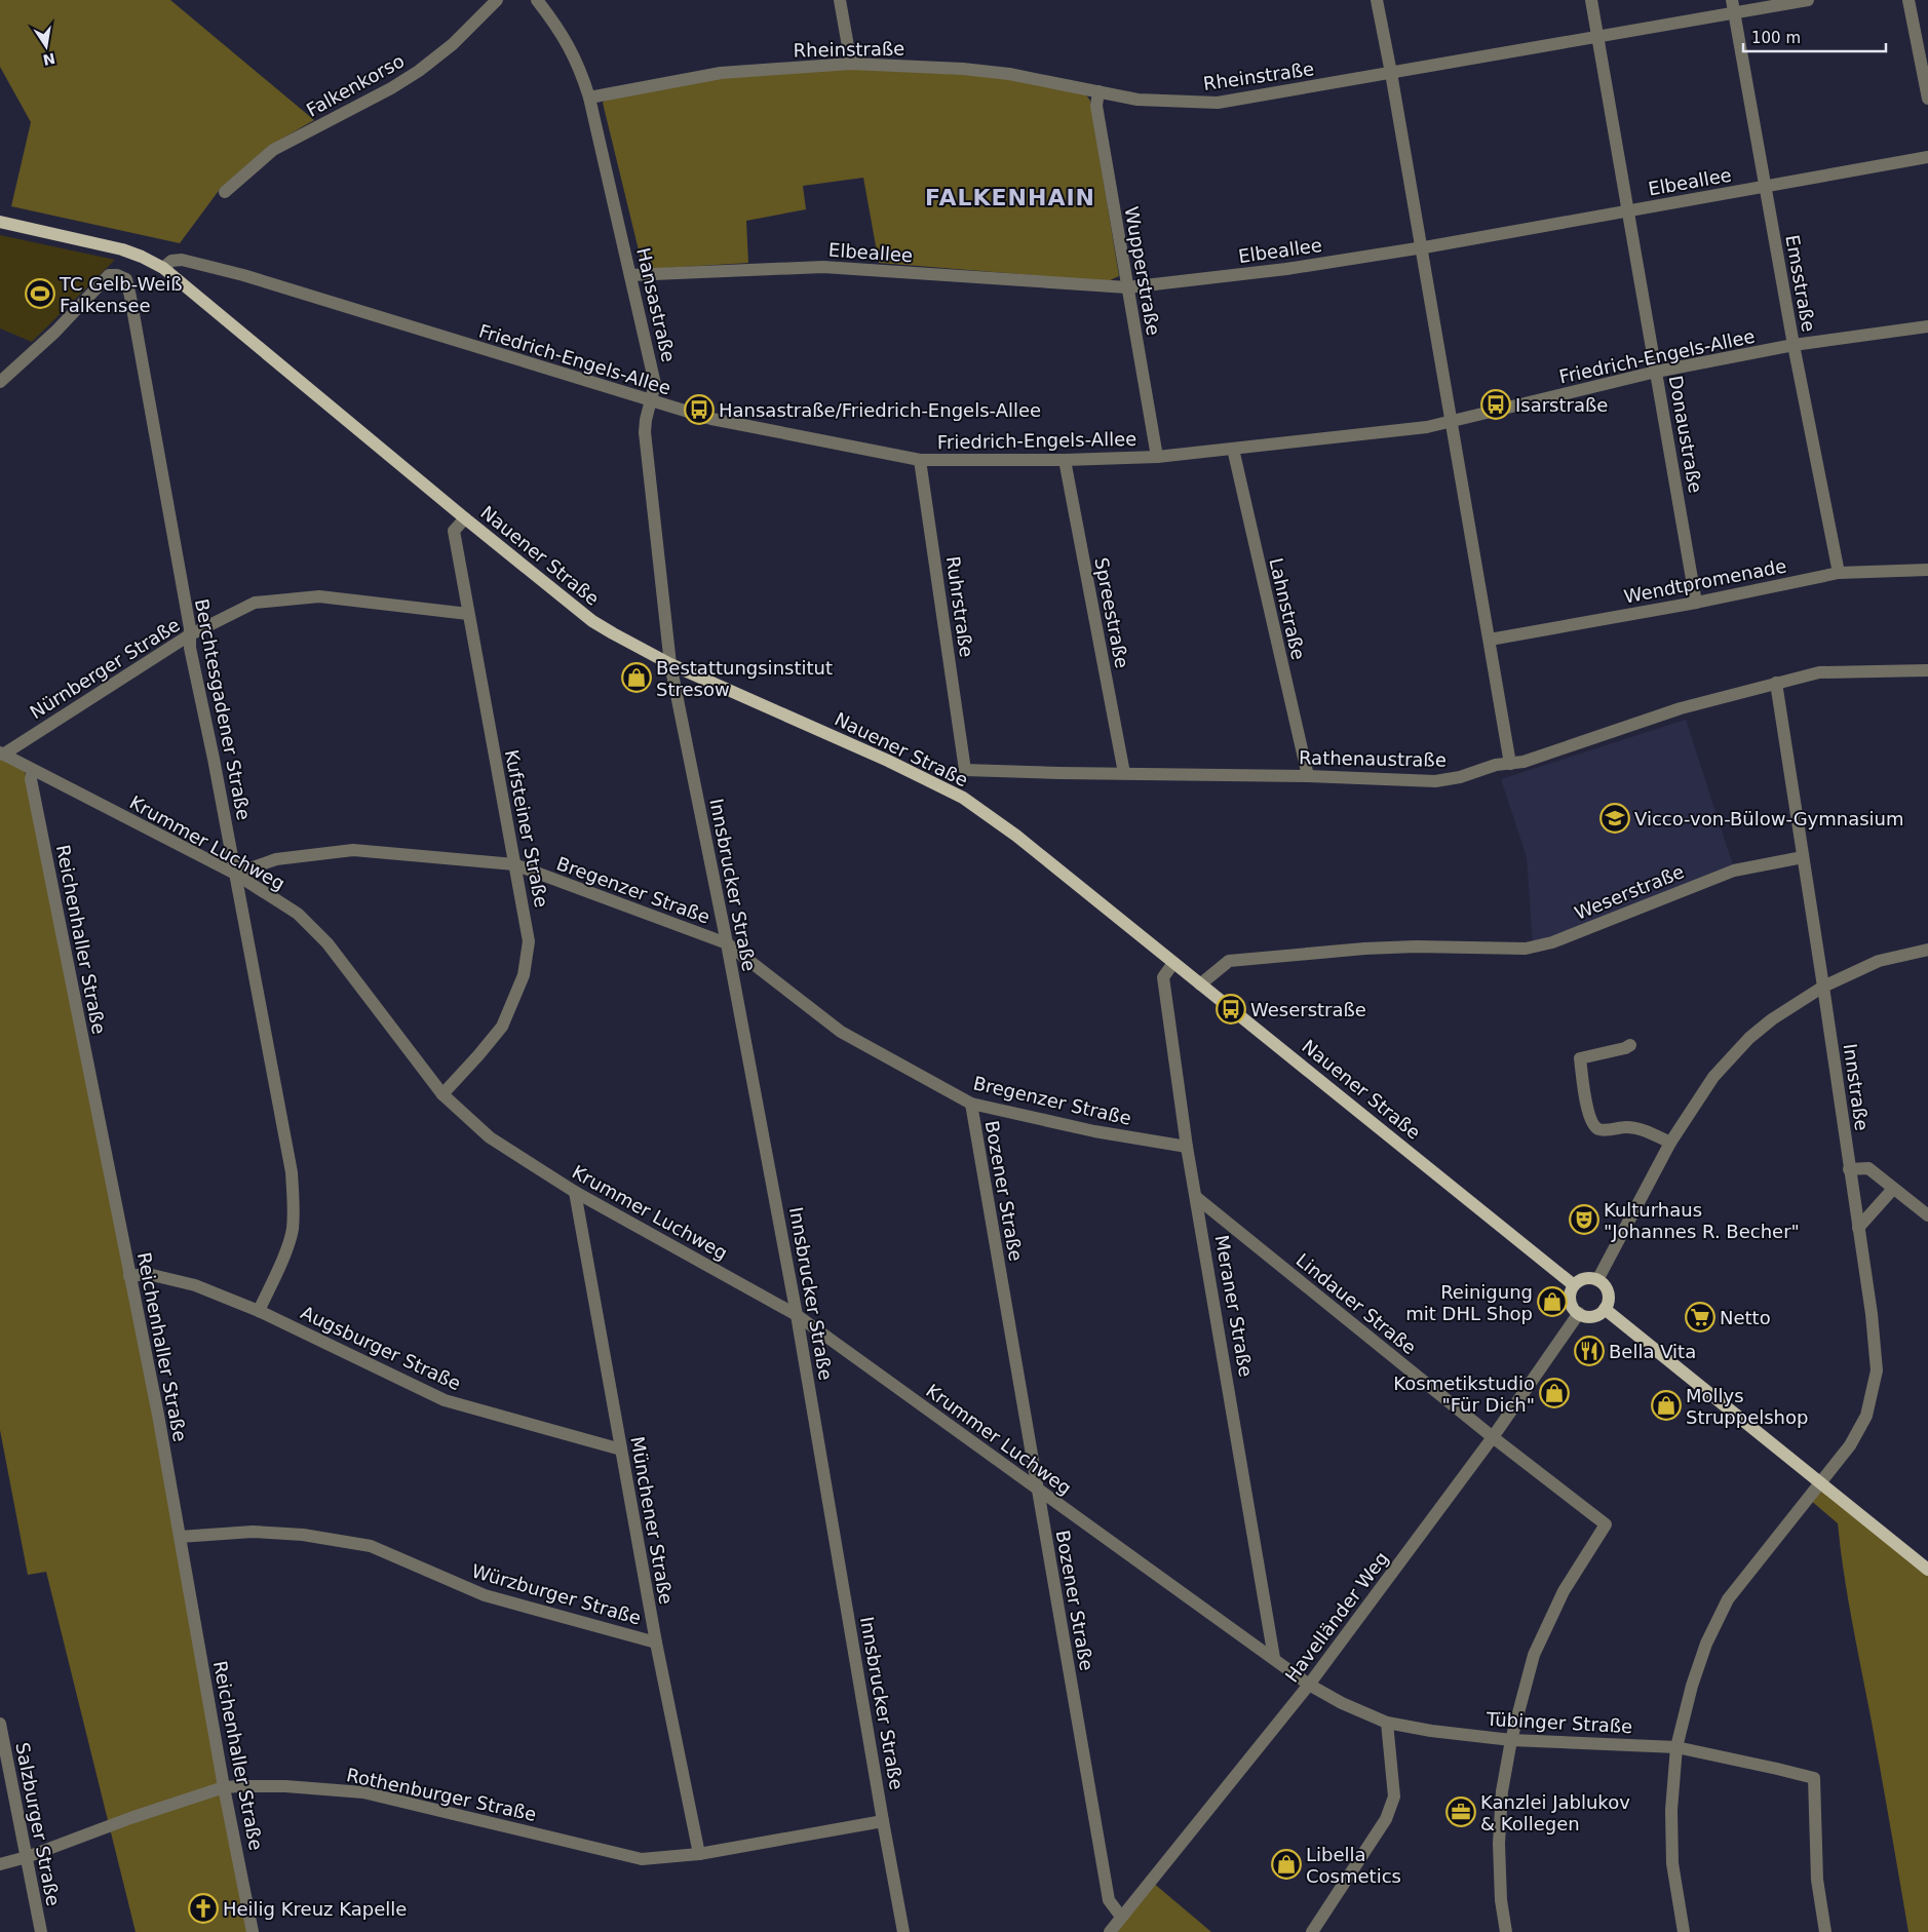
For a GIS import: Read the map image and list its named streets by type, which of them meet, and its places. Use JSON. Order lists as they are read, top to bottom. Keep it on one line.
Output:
{"streets":{"main road":["Nauener Straße"],"street":["Rheinstraße","Falkenkorso","Elbeallee","Wupperstraße","Emsstraße","Hansastraße","Friedrich-Engels-Allee","Donaustraße","Wendtpromenade","Ruhrstraße","Lahnstraße","Spreestraße","Nürnberger Straße","Berchtesgadener Straße","Rathenaustraße","Kufsteiner Straße","Krummer Luchweg","Innsbrucker Straße","Bregenzer Straße","Weserstraße","Reichenhaller Straße","Innstraße","Bozener Straße","Lindauer Straße","Meraner Straße","Augsburger Straße","Münchener Straße","Würzburger Straße","Havelländer Weg","Tübinger Straße","Rothenburger Straße","Salzburger Straße"]},"crossings":[["Rheinstraße","Wupperstraße"],["Rheinstraße","Emsstraße"],["Rheinstraße","Hansastraße"],["Rheinstraße","Donaustraße"],["Elbeallee","Wupperstraße"],["Elbeallee","Emsstraße"],["Elbeallee","Hansastraße"],["Elbeallee","Donaustraße"],["Wupperstraße","Friedrich-Engels-Allee"],["Emsstraße","Friedrich-Engels-Allee"],["Emsstraße","Wendtpromenade"],["Hansastraße","Friedrich-Engels-Allee"],["Hansastraße","Nauener Straße"],["Hansastraße","Innsbrucker Straße"],["Friedrich-Engels-Allee","Donaustraße"],["Friedrich-Engels-Allee","Nauener Straße"],["Friedrich-Engels-Allee","Ruhrstraße"],["Friedrich-Engels-Allee","Lahnstraße"],["Friedrich-Engels-Allee","Spreestraße"],["Donaustraße","Wendtpromenade"],["Nauener Straße","Kufsteiner Straße"],["Nauener Straße","Innsbrucker Straße"],["Nauener Straße","Weserstraße"],["Nauener Straße","Meraner Straße"],["Nauener Straße","Havelländer Weg"],["Ruhrstraße","Rathenaustraße"],["Lahnstraße","Rathenaustraße"],["Spreestraße","Rathenaustraße"],["Nürnberger Straße","Berchtesgadener Straße"],["Nürnberger Straße","Kufsteiner Straße"],["Nürnberger Straße","Krummer Luchweg"],["Berchtesgadener Straße","Krummer Luchweg"],["Berchtesgadener Straße","Bregenzer Straße"],["Berchtesgadener Straße","Augsburger Straße"],["Rathenaustraße","Innstraße"],["Kufsteiner Straße","Krummer Luchweg"],["Kufsteiner Straße","Bregenzer Straße"],["Krummer Luchweg","Innsbrucker Straße"],["Krummer Luchweg","Bregenzer Straße"],["Krummer Luchweg","Reichenhaller Straße"],["Krummer Luchweg","Bozener Straße"],["Krummer Luchweg","Meraner Straße"],["Krummer Luchweg","Münchener Straße"],["Krummer Luchweg","Havelländer Weg"],["Krummer Luchweg","Tübinger Straße"],["Innsbrucker Straße","Bregenzer Straße"],["Innsbrucker Straße","Rothenburger Straße"],["Bregenzer Straße","Bozener Straße"],["Bregenzer Straße","Meraner Straße"],["Weserstraße","Innstraße"],["Reichenhaller Straße","Augsburger Straße"],["Reichenhaller Straße","Würzburger Straße"],["Reichenhaller Straße","Rothenburger Straße"],["Innstraße","Tübinger Straße"],["Bozener Straße","Havelländer Weg"],["Lindauer Straße","Meraner Straße"],["Lindauer Straße","Havelländer Weg"],["Lindauer Straße","Tübinger Straße"],["Augsburger Straße","Münchener Straße"],["Münchener Straße","Würzburger Straße"],["Münchener Straße","Rothenburger Straße"],["Havelländer Weg","Tübinger Straße"],["Rothenburger Straße","Salzburger Straße"]],"districts":["FALKENHAIN"],"places":{"sports":["TC Gelb-Weiß Falkensee"],"bus stop":["Isarstraße","Hansastraße/Friedrich-Engels-Allee","Weserstraße"],"shop":["Bestattungsinstitut Stresow","Reinigung mit DHL Shop","Kosmetikstudio \"Für Dich\"","Mollys Struppelshop","Libella Cosmetics"],"school or university":["Vicco-von-Bülow-Gymnasium"],"theatre":["Kulturhaus \"Johannes R. Becher\""],"supermarket":["Netto"],"restaurant":["Bella Vita"],"office":["Kanzlei Jablukov & Kollegen"],"church":["Heilig Kreuz Kapelle"]},"scale_bar":"100 m","north":"bottom"}
